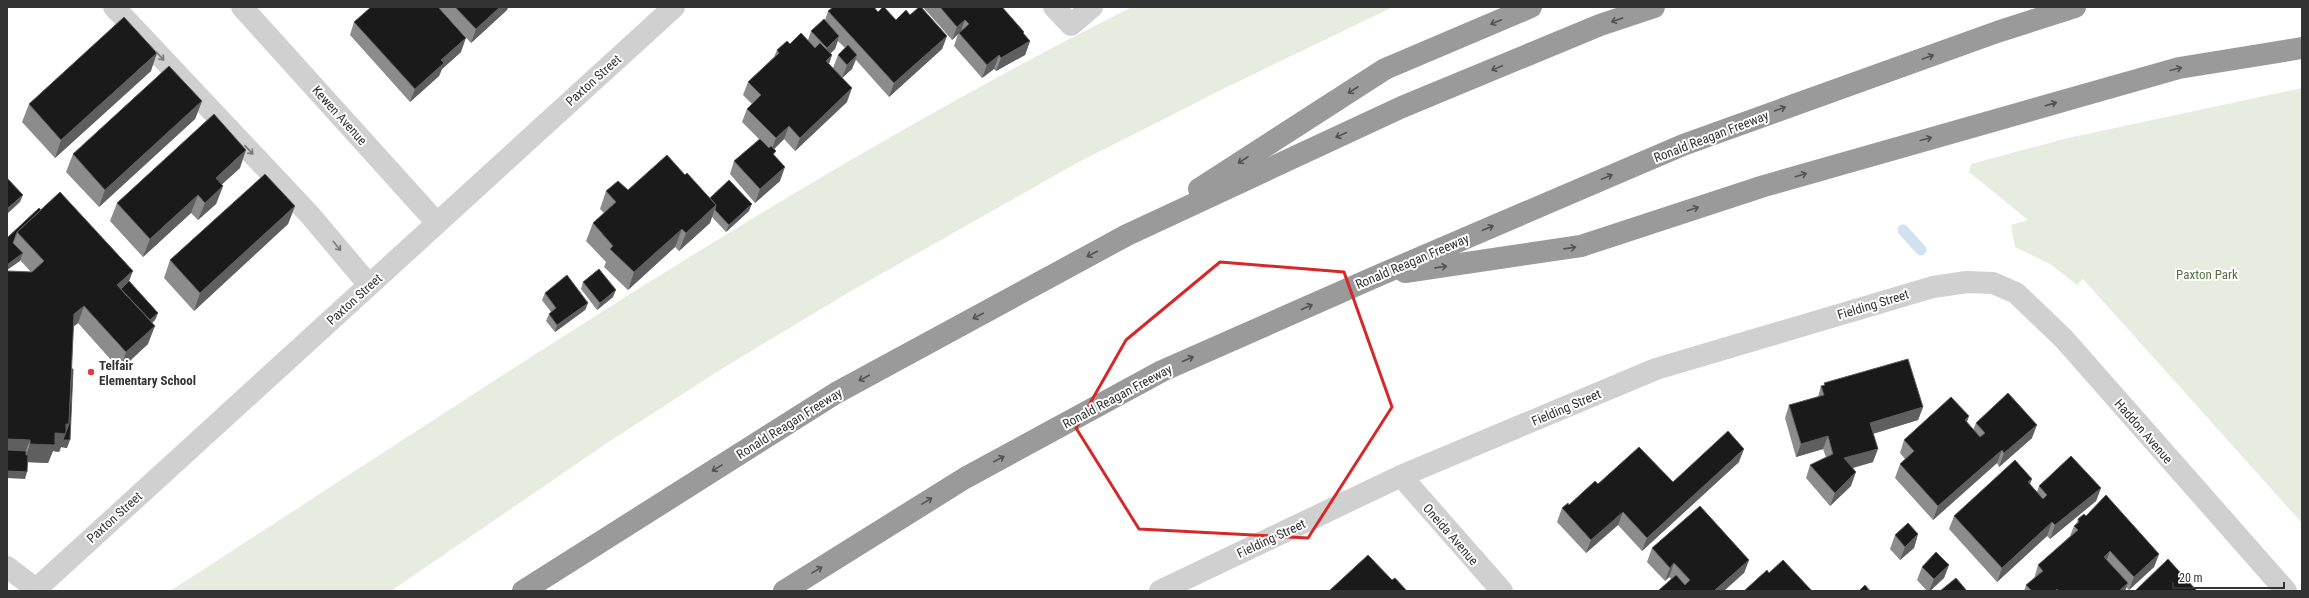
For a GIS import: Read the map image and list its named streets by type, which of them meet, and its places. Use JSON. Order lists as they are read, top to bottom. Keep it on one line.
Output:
{"streets":{"highway":["Ronald Reagan Freeway"],"street":["Paxton Street","Kewen Avenue","Fielding Street","Haddon Avenue","Oneida Avenue"]},"crossings":[["Paxton Street","Kewen Avenue"],["Fielding Street","Haddon Avenue"],["Fielding Street","Oneida Avenue"]],"parks":["Paxton Park"],"places":["Telfair Elementary School"],"scale_bar":"20 m"}
